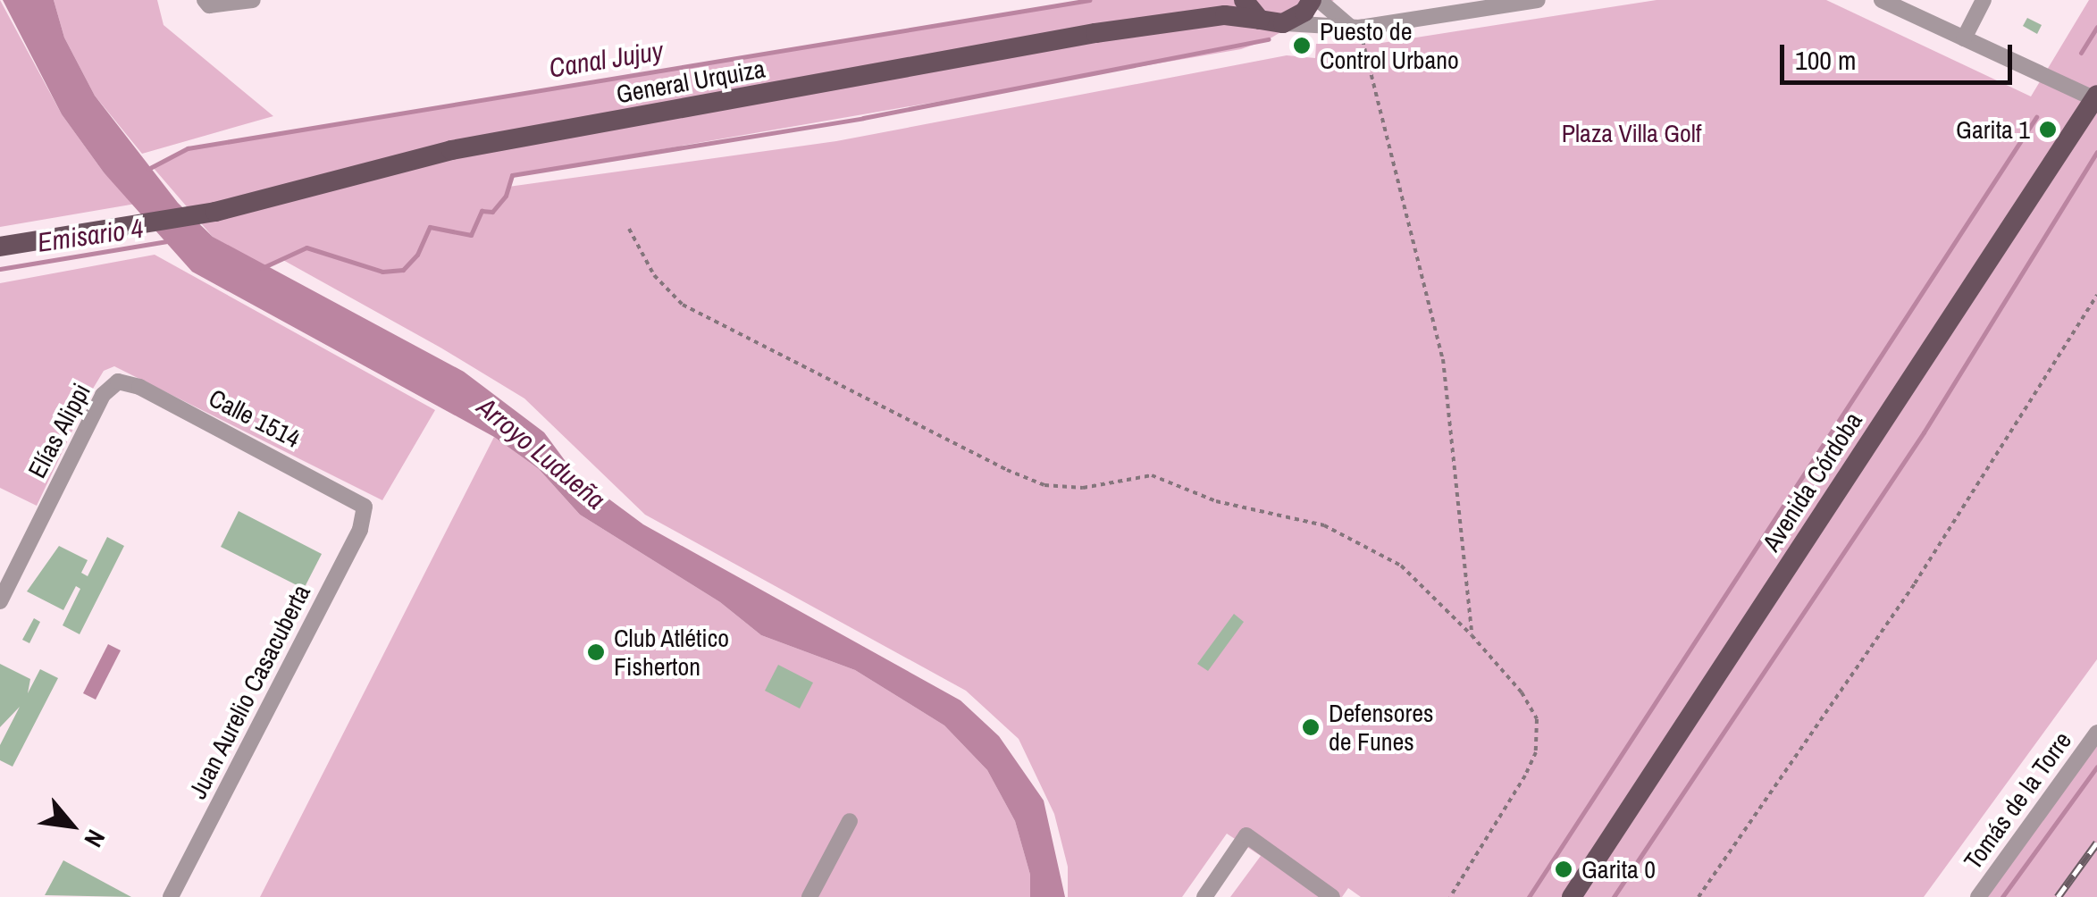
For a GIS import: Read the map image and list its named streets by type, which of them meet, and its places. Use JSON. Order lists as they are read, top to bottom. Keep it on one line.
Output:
{"streets":{"main road":["General Urquiza","Avenida Córdoba"],"street":["Calle 1514","Elías Alippi","Juan Aurelio Casacuberta","Tomás de la Torre"]},"crossings":[["Calle 1514","Elías Alippi"],["Calle 1514","Juan Aurelio Casacuberta"]],"water":["Canal Jujuy","Emisario 4","Arroyo Ludueña"],"parks":["Plaza Villa Golf"],"places":["Puesto de Control Urbano","Garita 1","Club Atlético Fisherton","Defensores de Funes","Garita 0"],"scale_bar":"100 m","north":"bottom right"}
